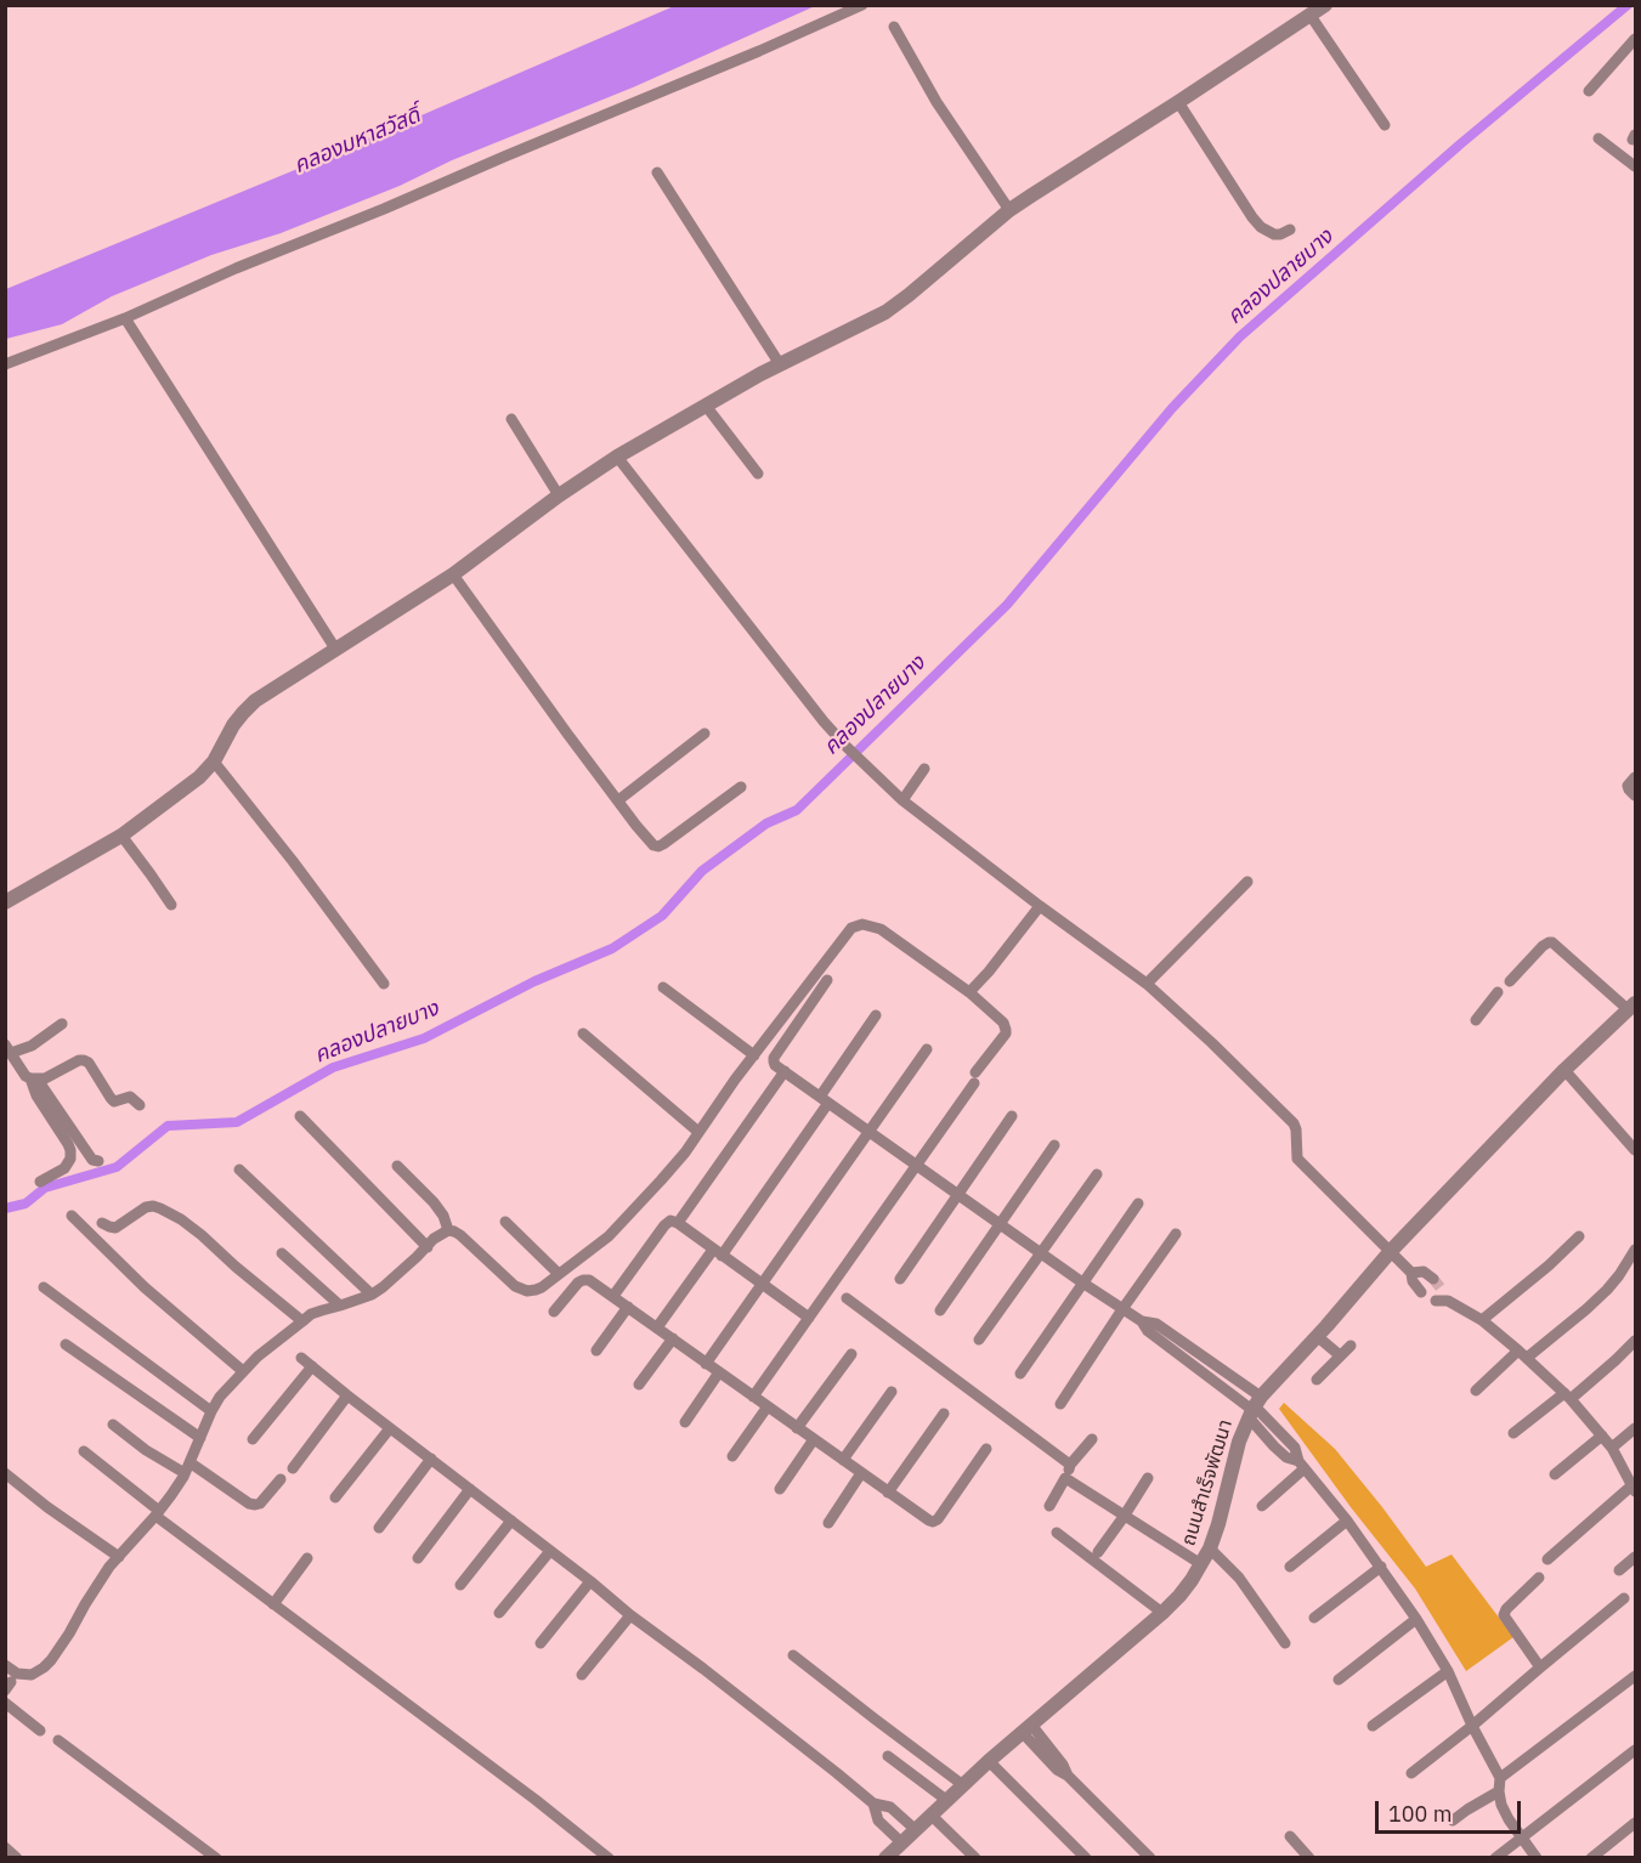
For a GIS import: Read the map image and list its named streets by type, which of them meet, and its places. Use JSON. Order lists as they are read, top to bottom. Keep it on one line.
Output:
{"streets":{"street":["ถนนสำเร็จพัฒนา"]},"water":["คลองมหาสวัสดิ์","คลองปลายบาง"],"scale_bar":"100 m"}
